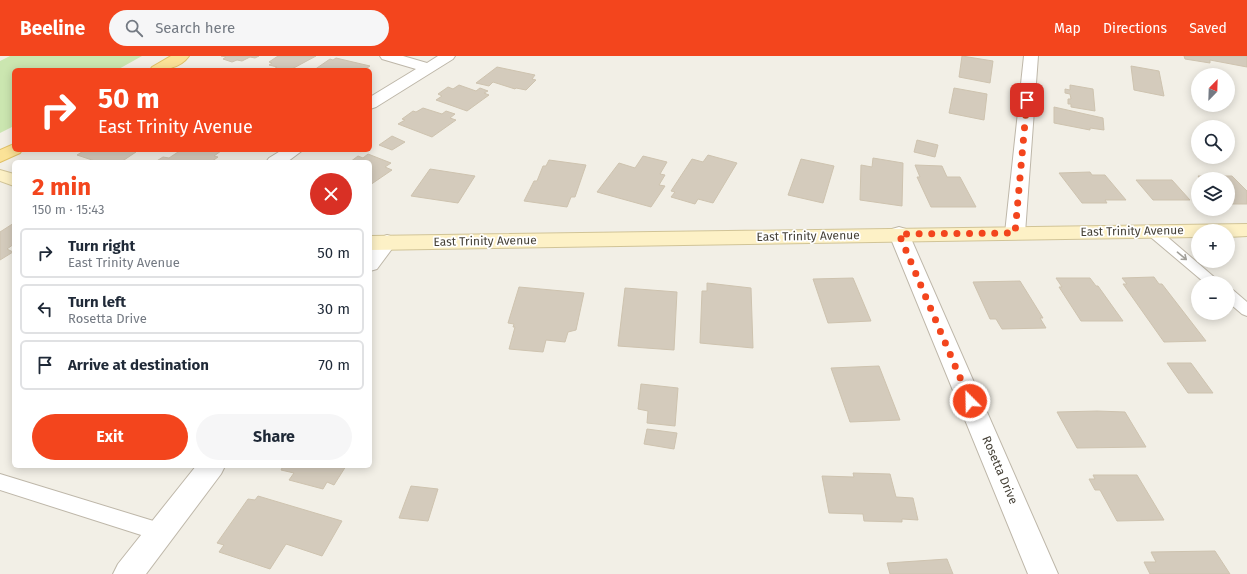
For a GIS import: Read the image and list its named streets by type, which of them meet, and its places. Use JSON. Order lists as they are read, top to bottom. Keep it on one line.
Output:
{"streets":{"street":["East Trinity Avenue","Rosetta Drive"]},"crossings":[["East Trinity Avenue","Rosetta Drive"]],"north":"top right","page":{"header":"Beeline","search":"Search here","nav":["Map","Directions","Saved"],"map_buttons":["+","−"],"turn":["50 m","East Trinity Avenue"],"heading":["2 min","150 m · 15:43"],"list":[{"name":"Turn right","note":"East Trinity Avenue","value":"50 m"},{"name":"Turn left","note":"Rosetta Drive","value":"30 m"},{"name":"Arrive at destination","value":"70 m"}],"buttons":["Exit","Share"]}}
